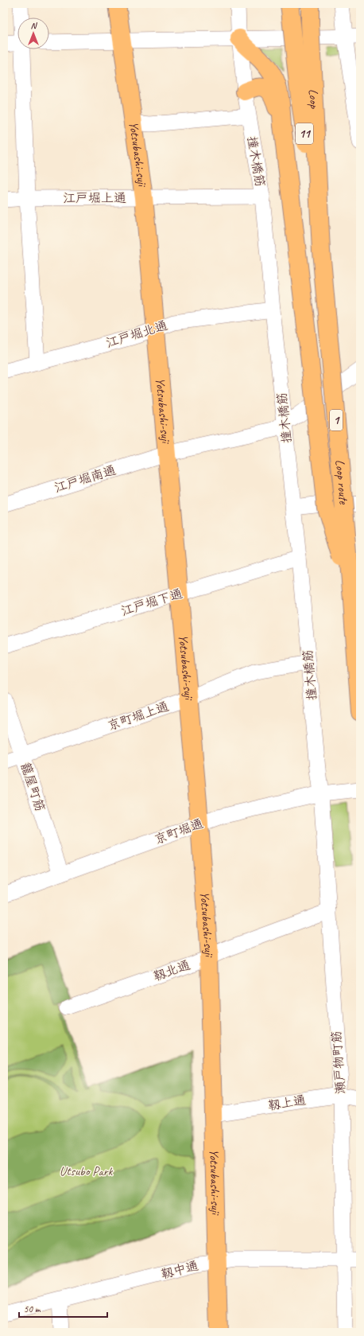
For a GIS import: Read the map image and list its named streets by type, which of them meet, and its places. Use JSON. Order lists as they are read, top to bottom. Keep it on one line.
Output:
{"streets":{"main road":["Loop","11","Yotsubashi-suji","1","Loop route"],"street":["撞木橋筋","江戸堀上通","江戸堀北通","江戸堀南通","江戸堀下通","京町堀上通","籠屋町筋","京町堀通","靱北通","瀬戸物町筋","靱上通","靱中通"]},"crossings":[["Loop","11"],["Loop","Loop route"],["11","Loop route"],["Yotsubashi-suji","江戸堀上通"],["Yotsubashi-suji","江戸堀北通"],["Yotsubashi-suji","江戸堀南通"],["Yotsubashi-suji","江戸堀下通"],["Yotsubashi-suji","京町堀上通"],["Yotsubashi-suji","京町堀通"],["Yotsubashi-suji","靱北通"],["Yotsubashi-suji","靱上通"],["Yotsubashi-suji","靱中通"],["撞木橋筋","江戸堀上通"],["撞木橋筋","江戸堀北通"],["撞木橋筋","江戸堀南通"],["撞木橋筋","江戸堀下通"],["撞木橋筋","京町堀上通"],["撞木橋筋","京町堀通"],["撞木橋筋","瀬戸物町筋"],["京町堀上通","籠屋町筋"],["籠屋町筋","京町堀通"],["京町堀通","瀬戸物町筋"],["靱北通","瀬戸物町筋"],["瀬戸物町筋","靱上通"],["瀬戸物町筋","靱中通"]],"parks":["Utsubo Park"],"scale_bar":"50 m","north":"top"}
